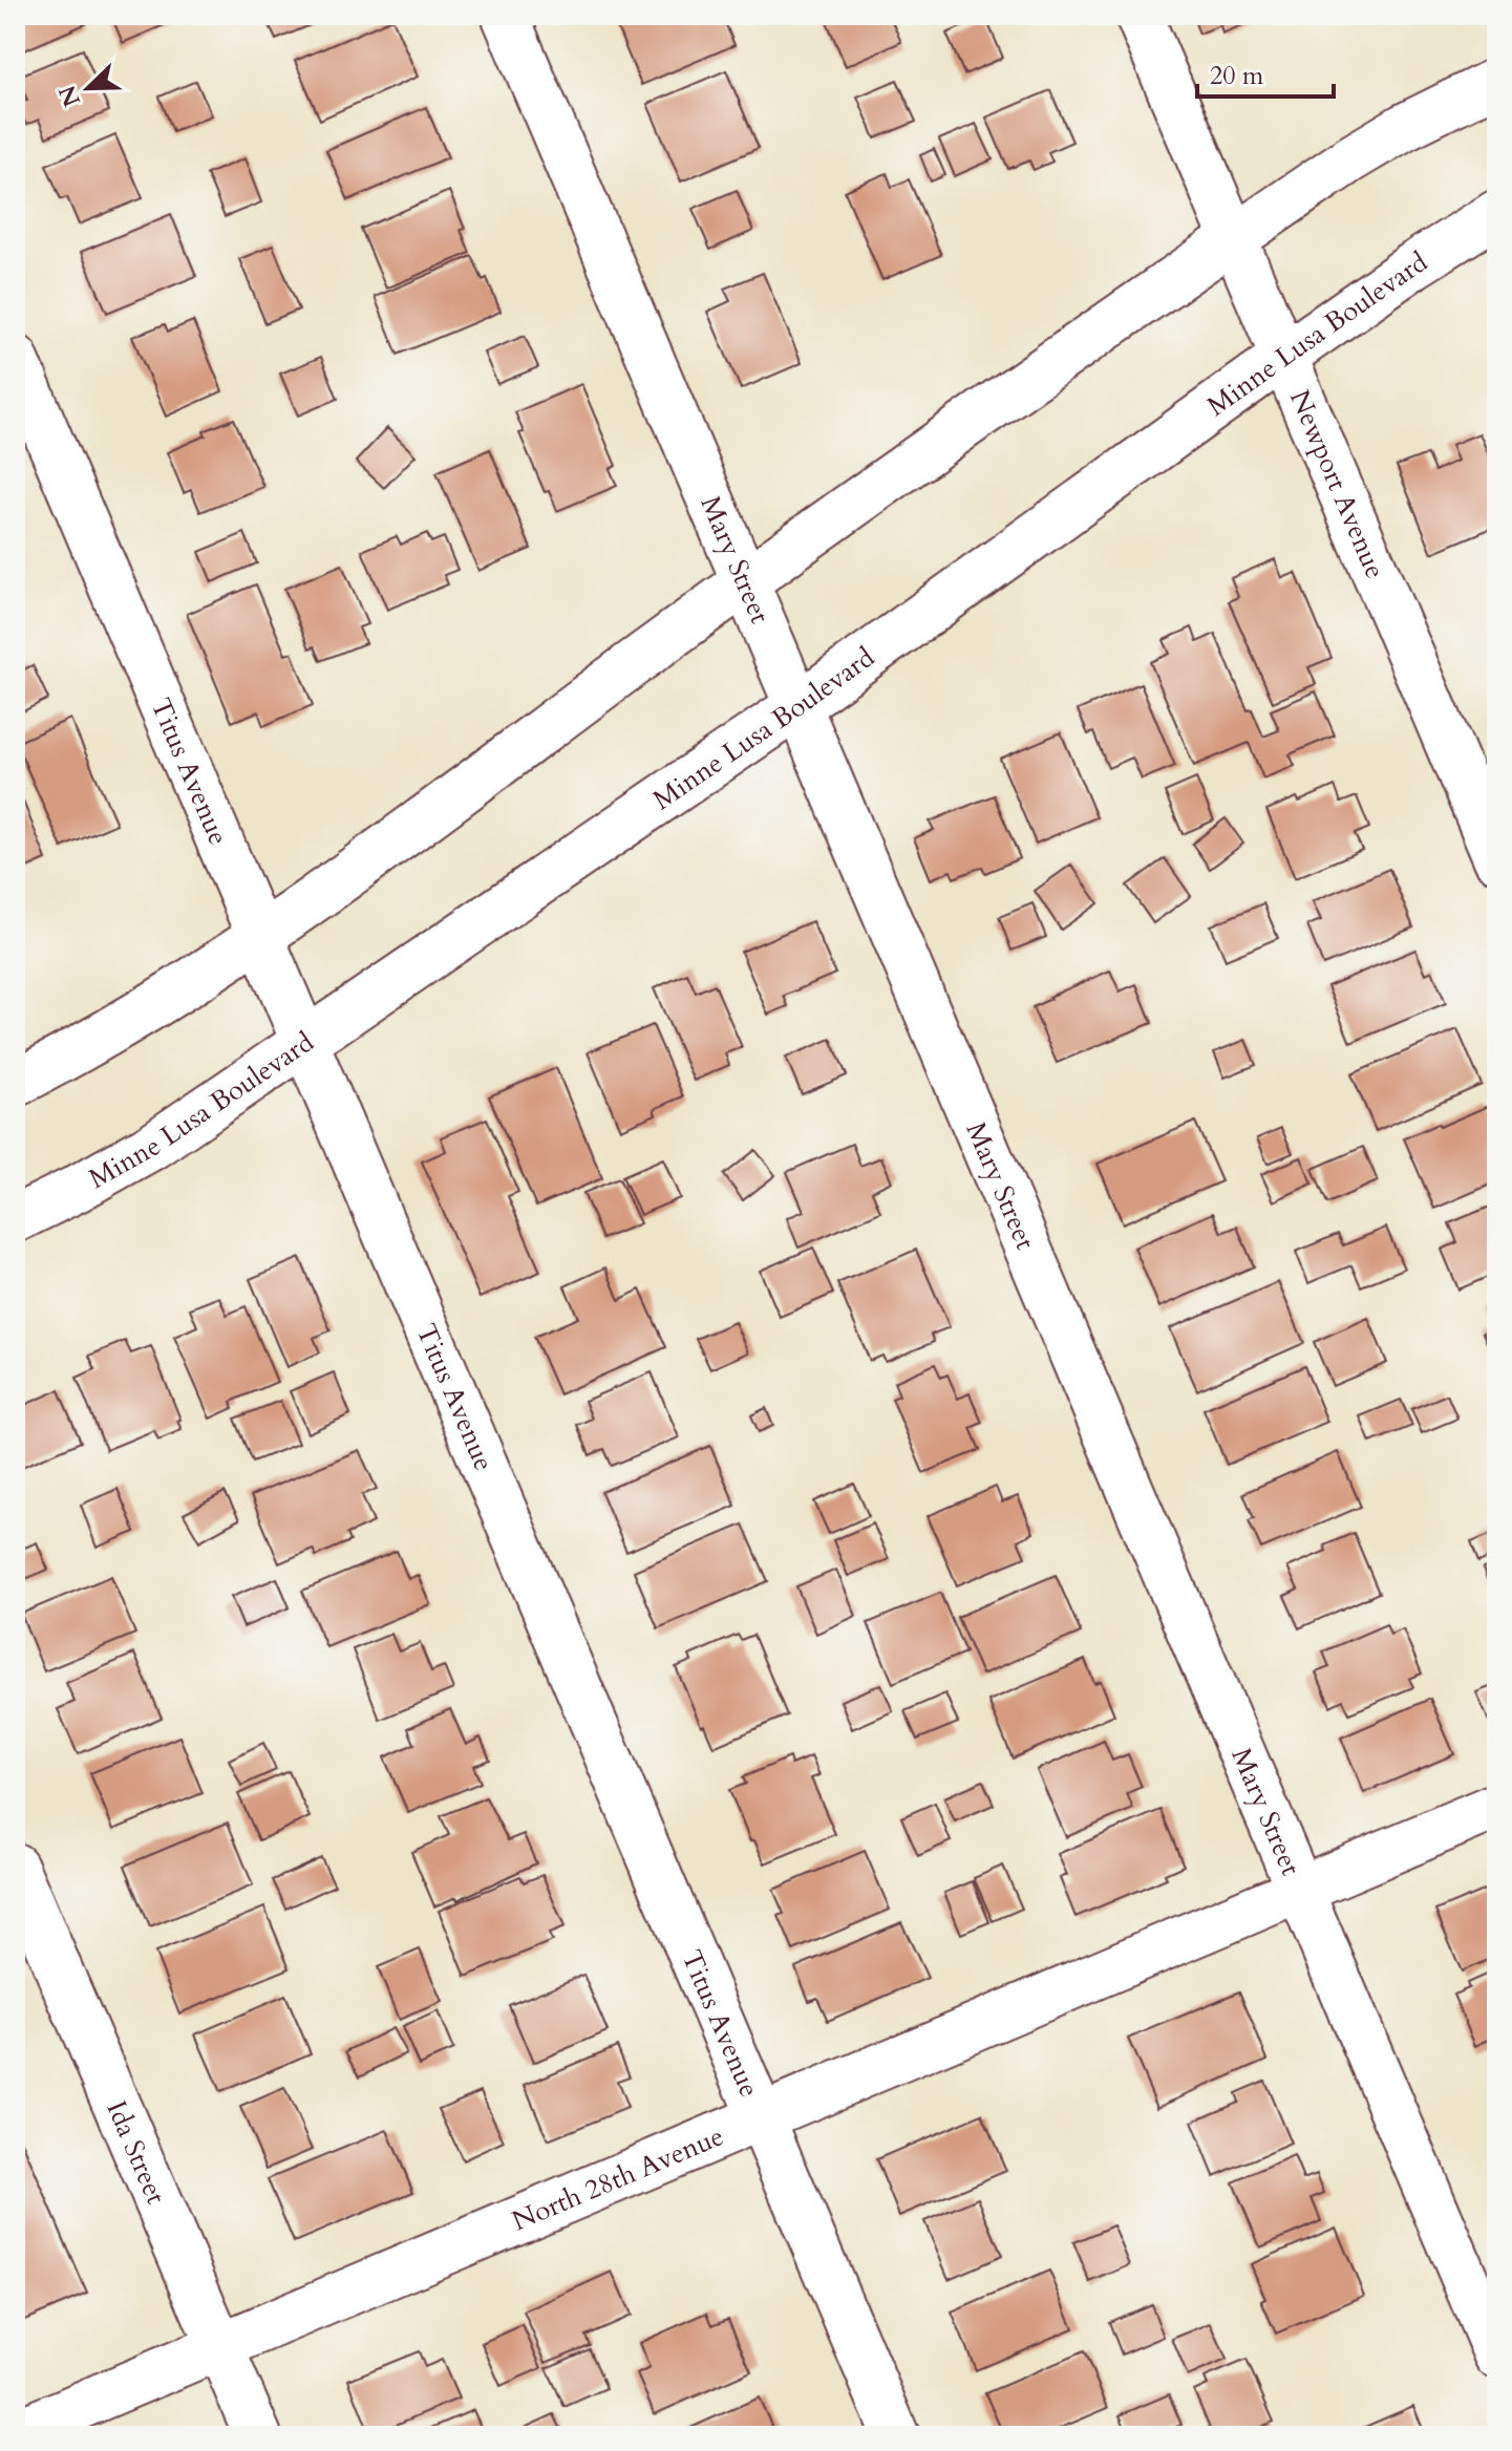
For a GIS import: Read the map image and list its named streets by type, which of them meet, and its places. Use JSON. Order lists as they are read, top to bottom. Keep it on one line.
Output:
{"streets":{"street":["Minne Lusa Boulevard","Newport Avenue","Mary Street","Titus Avenue","Ida Street","North 28th Avenue"]},"crossings":[["Minne Lusa Boulevard","Newport Avenue"],["Minne Lusa Boulevard","Mary Street"],["Minne Lusa Boulevard","Titus Avenue"],["Mary Street","North 28th Avenue"],["Titus Avenue","North 28th Avenue"],["Ida Street","North 28th Avenue"]],"scale_bar":"20 m","north":"bottom left"}
